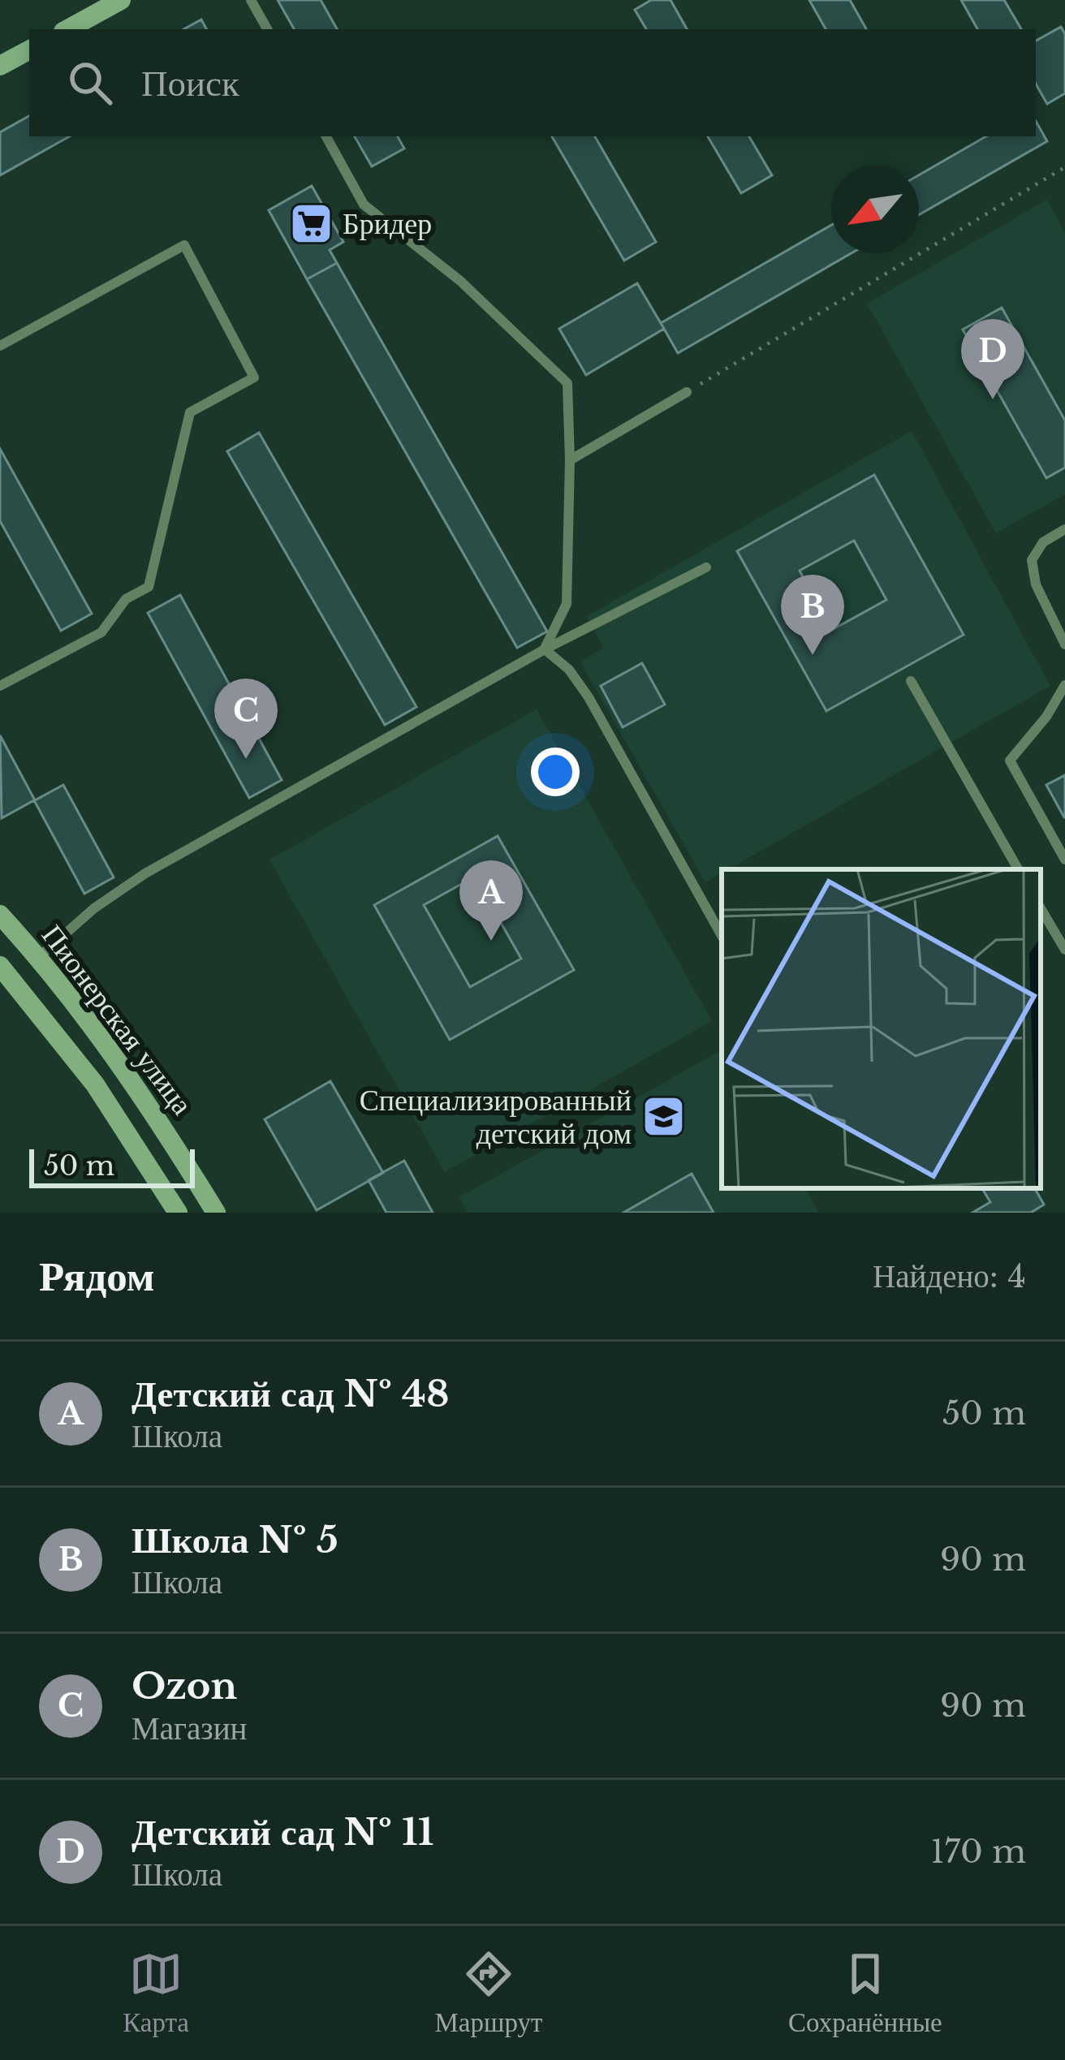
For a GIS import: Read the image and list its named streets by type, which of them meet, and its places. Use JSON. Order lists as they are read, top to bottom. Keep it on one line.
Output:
{"streets":{"main road":["Пионерская улица"]},"places":{"supermarket":["Бридер"],"school or university":["Специализированный детский дом"]},"scale_bar":"50 m","north":"bottom left","page":{"search":"Поиск","pins":["D","B","C","A"],"scale":"50 m","heading":["Рядом","Найдено: 4"],"list":[{"mark":"A","name":"Детский сад № 48","note":"Школа","value":"50 m"},{"mark":"B","name":"Школа № 5","note":"Школа","value":"90 m"},{"mark":"C","name":"Ozon","note":"Магазин","value":"90 m"},{"mark":"D","name":"Детский сад № 11","note":"Школа","value":"170 m"}],"nav":["Карта","Маршрут","Сохранённые"]}}
